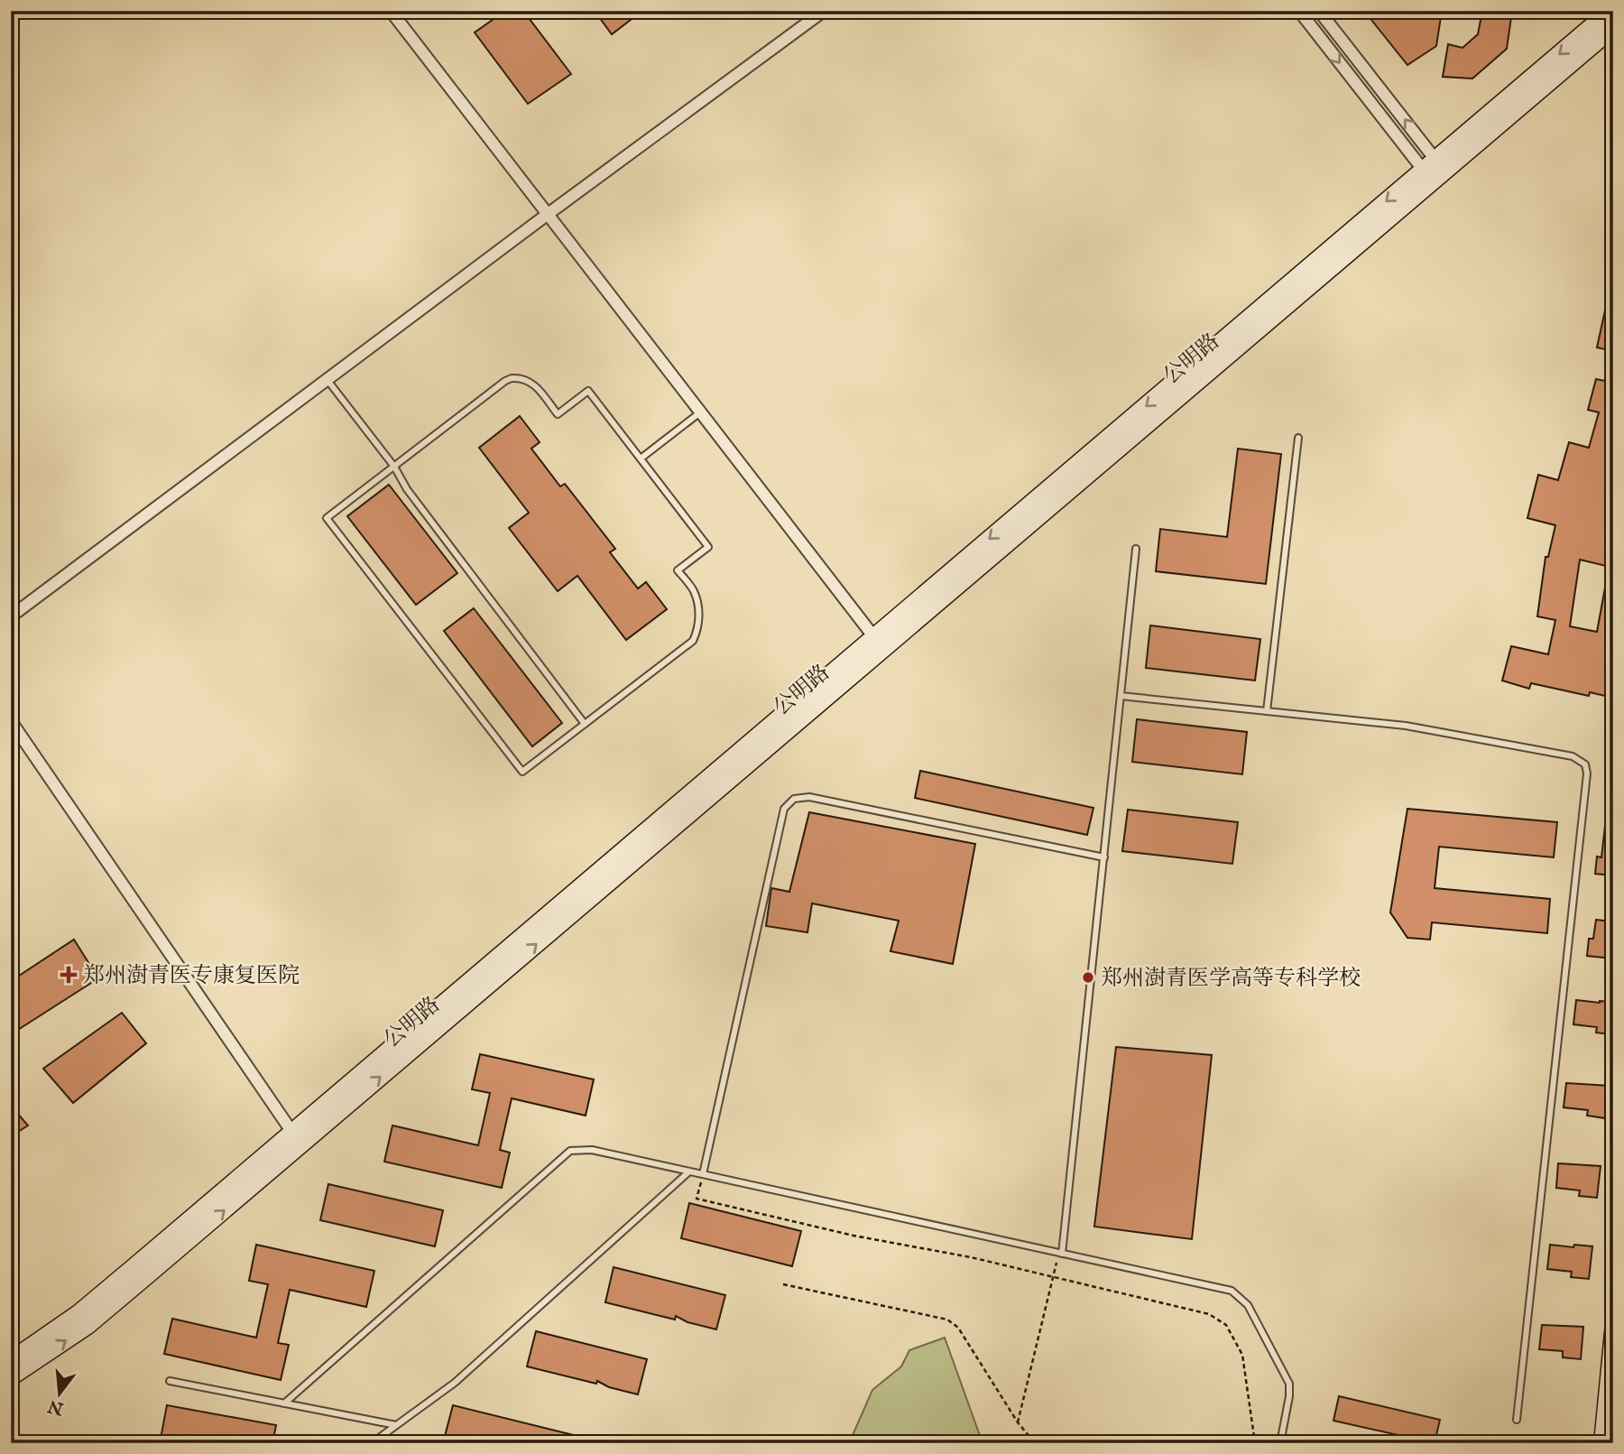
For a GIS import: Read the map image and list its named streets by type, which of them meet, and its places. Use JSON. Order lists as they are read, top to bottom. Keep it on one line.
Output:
{"streets":{"street":["公明路"]},"places":{"health":["郑州澍青医专康复医院"],"other":["郑州澍青医学高等专科学校"]},"north":"bottom"}
